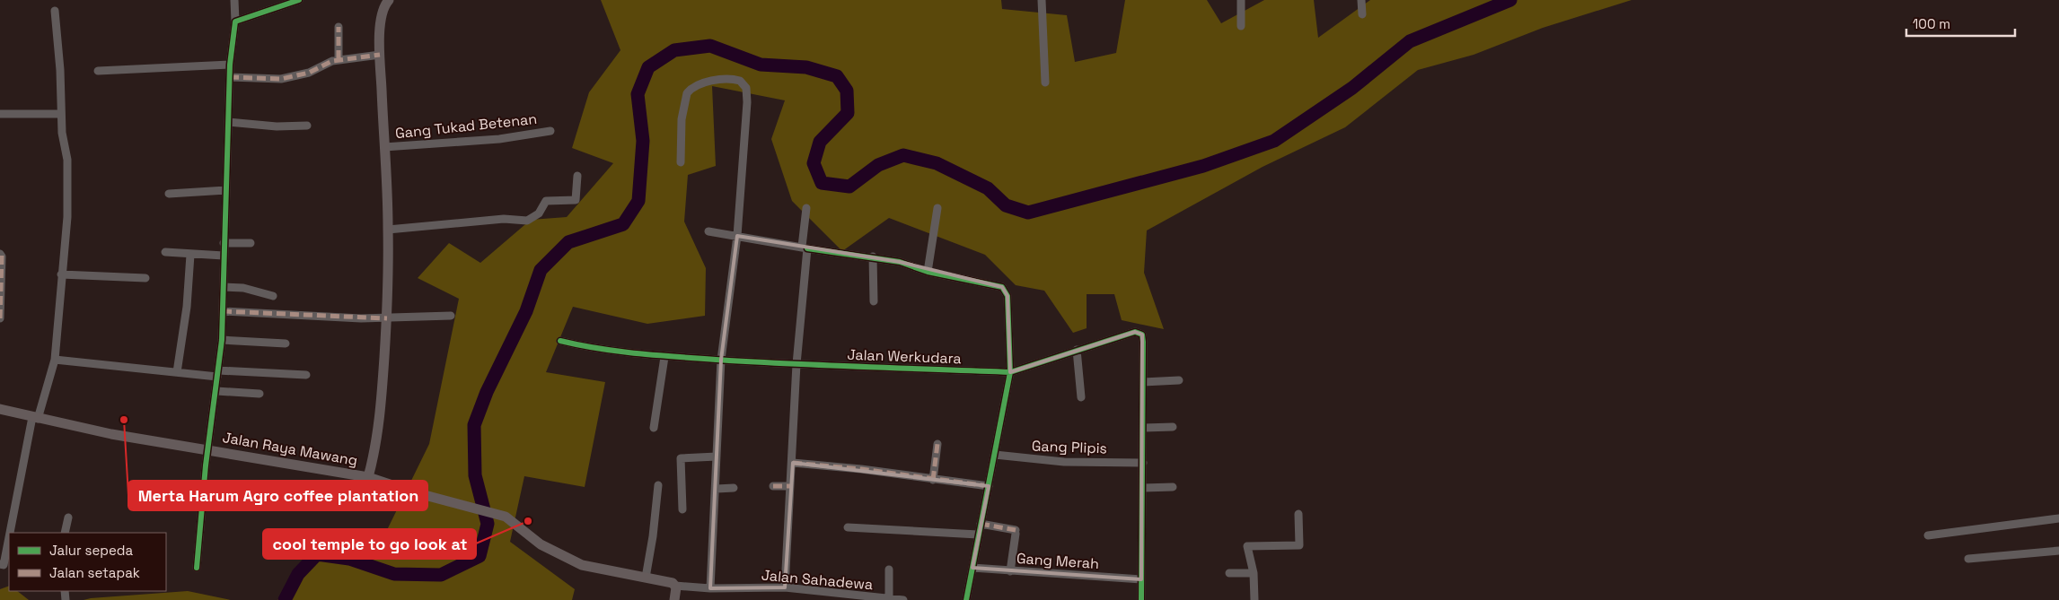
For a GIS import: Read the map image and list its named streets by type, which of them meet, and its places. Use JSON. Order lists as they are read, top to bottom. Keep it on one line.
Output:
{"streets":{"main road":["Jalan Raya Mawang"],"street":["Gang Tukad Betenan","Jalan Werkudara","Gang Plipis","Gang Merah","Jalan Sahadewa"]},"crossings":[["Jalan Raya Mawang","Jalan Sahadewa"]],"places":["Merta Harum Agro coffee plantation","cool temple to go look at"],"legend":["Jalur sepeda","Jalan setapak"],"scale_bar":"100 m"}
